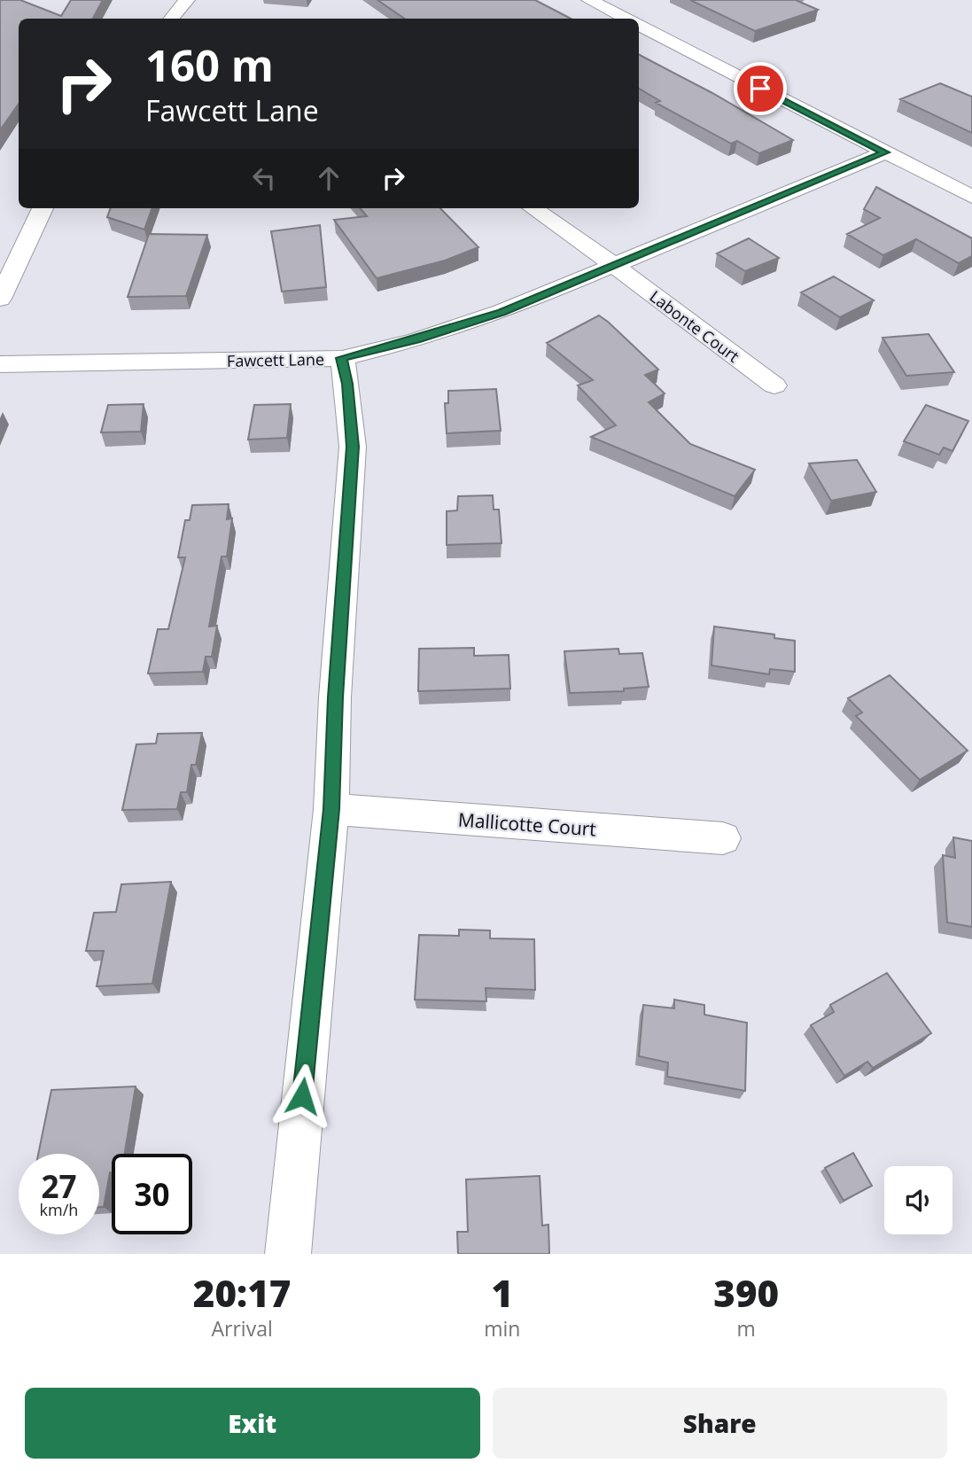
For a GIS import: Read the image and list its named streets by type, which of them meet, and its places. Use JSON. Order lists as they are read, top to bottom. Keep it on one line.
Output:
{"streets":{"street":["Labonte Court","Fawcett Lane","Mallicotte Court"]},"crossings":[["Labonte Court","Fawcett Lane"]],"page":{"turn":["160 m","Fawcett Lane"],"speed":"27 km/h","limit":"30","eta":["20:17","Arrival","1","min","390","m"],"buttons":["Exit","Share"]}}
